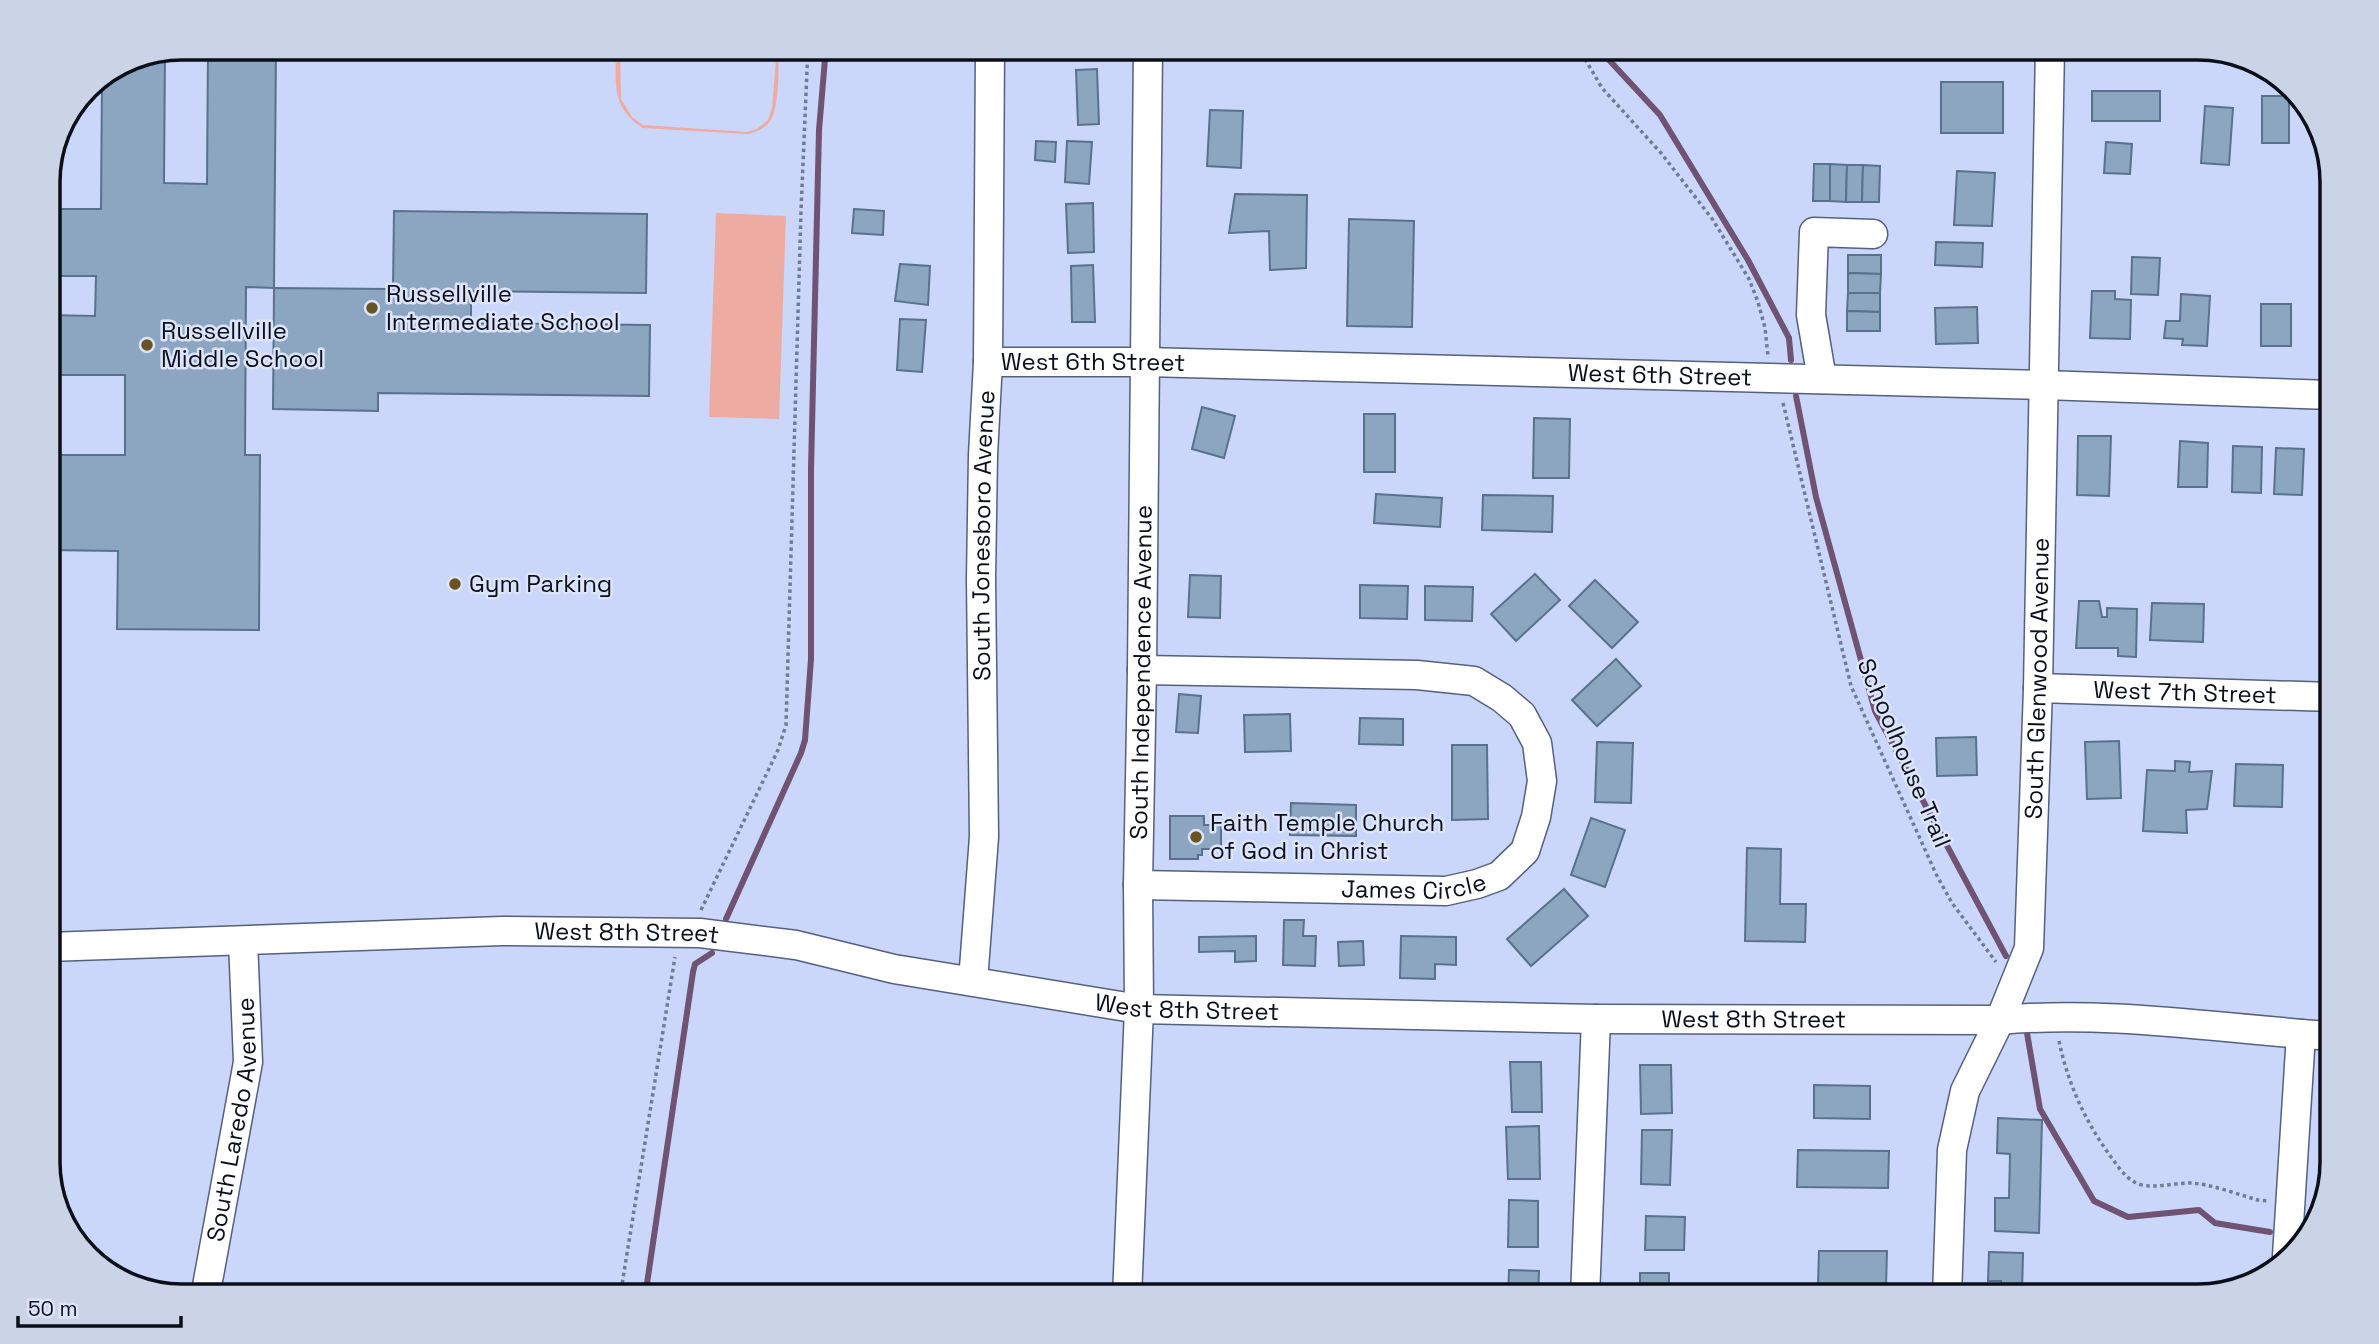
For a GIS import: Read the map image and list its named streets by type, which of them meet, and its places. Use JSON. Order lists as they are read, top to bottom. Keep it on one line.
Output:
{"streets":{"street":["West 6th Street","South Jonesboro Avenue","South Independence Avenue","South Glenwood Avenue","West 7th Street","James Circle","West 8th Street","South Laredo Avenue"],"path":["Schoolhouse Trail"]},"crossings":[["West 6th Street","South Jonesboro Avenue"],["West 6th Street","South Independence Avenue"],["West 6th Street","South Glenwood Avenue"],["West 6th Street","Schoolhouse Trail"],["South Jonesboro Avenue","West 8th Street"],["South Independence Avenue","James Circle"],["South Independence Avenue","West 8th Street"],["South Glenwood Avenue","West 7th Street"],["South Glenwood Avenue","Schoolhouse Trail"],["South Glenwood Avenue","West 8th Street"],["West 8th Street","South Laredo Avenue"]],"places":["Russellville Intermediate School","Russellville Middle School","Gym Parking","Faith Temple Church of God in Christ"],"scale_bar":"50 m"}
